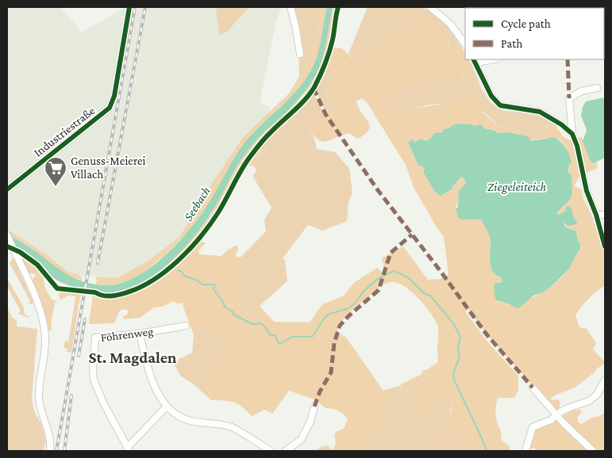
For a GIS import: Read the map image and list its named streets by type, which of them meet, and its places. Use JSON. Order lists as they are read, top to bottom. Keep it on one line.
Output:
{"streets":{"street":["Industriestraße","Föhrenweg"]},"districts":["St. Magdalen"],"water":["Ziegeleiteich","Seebach"],"places":{"supermarket":["Genuss-Meierei Villach"]},"legend":["Cycle path","Path"]}
